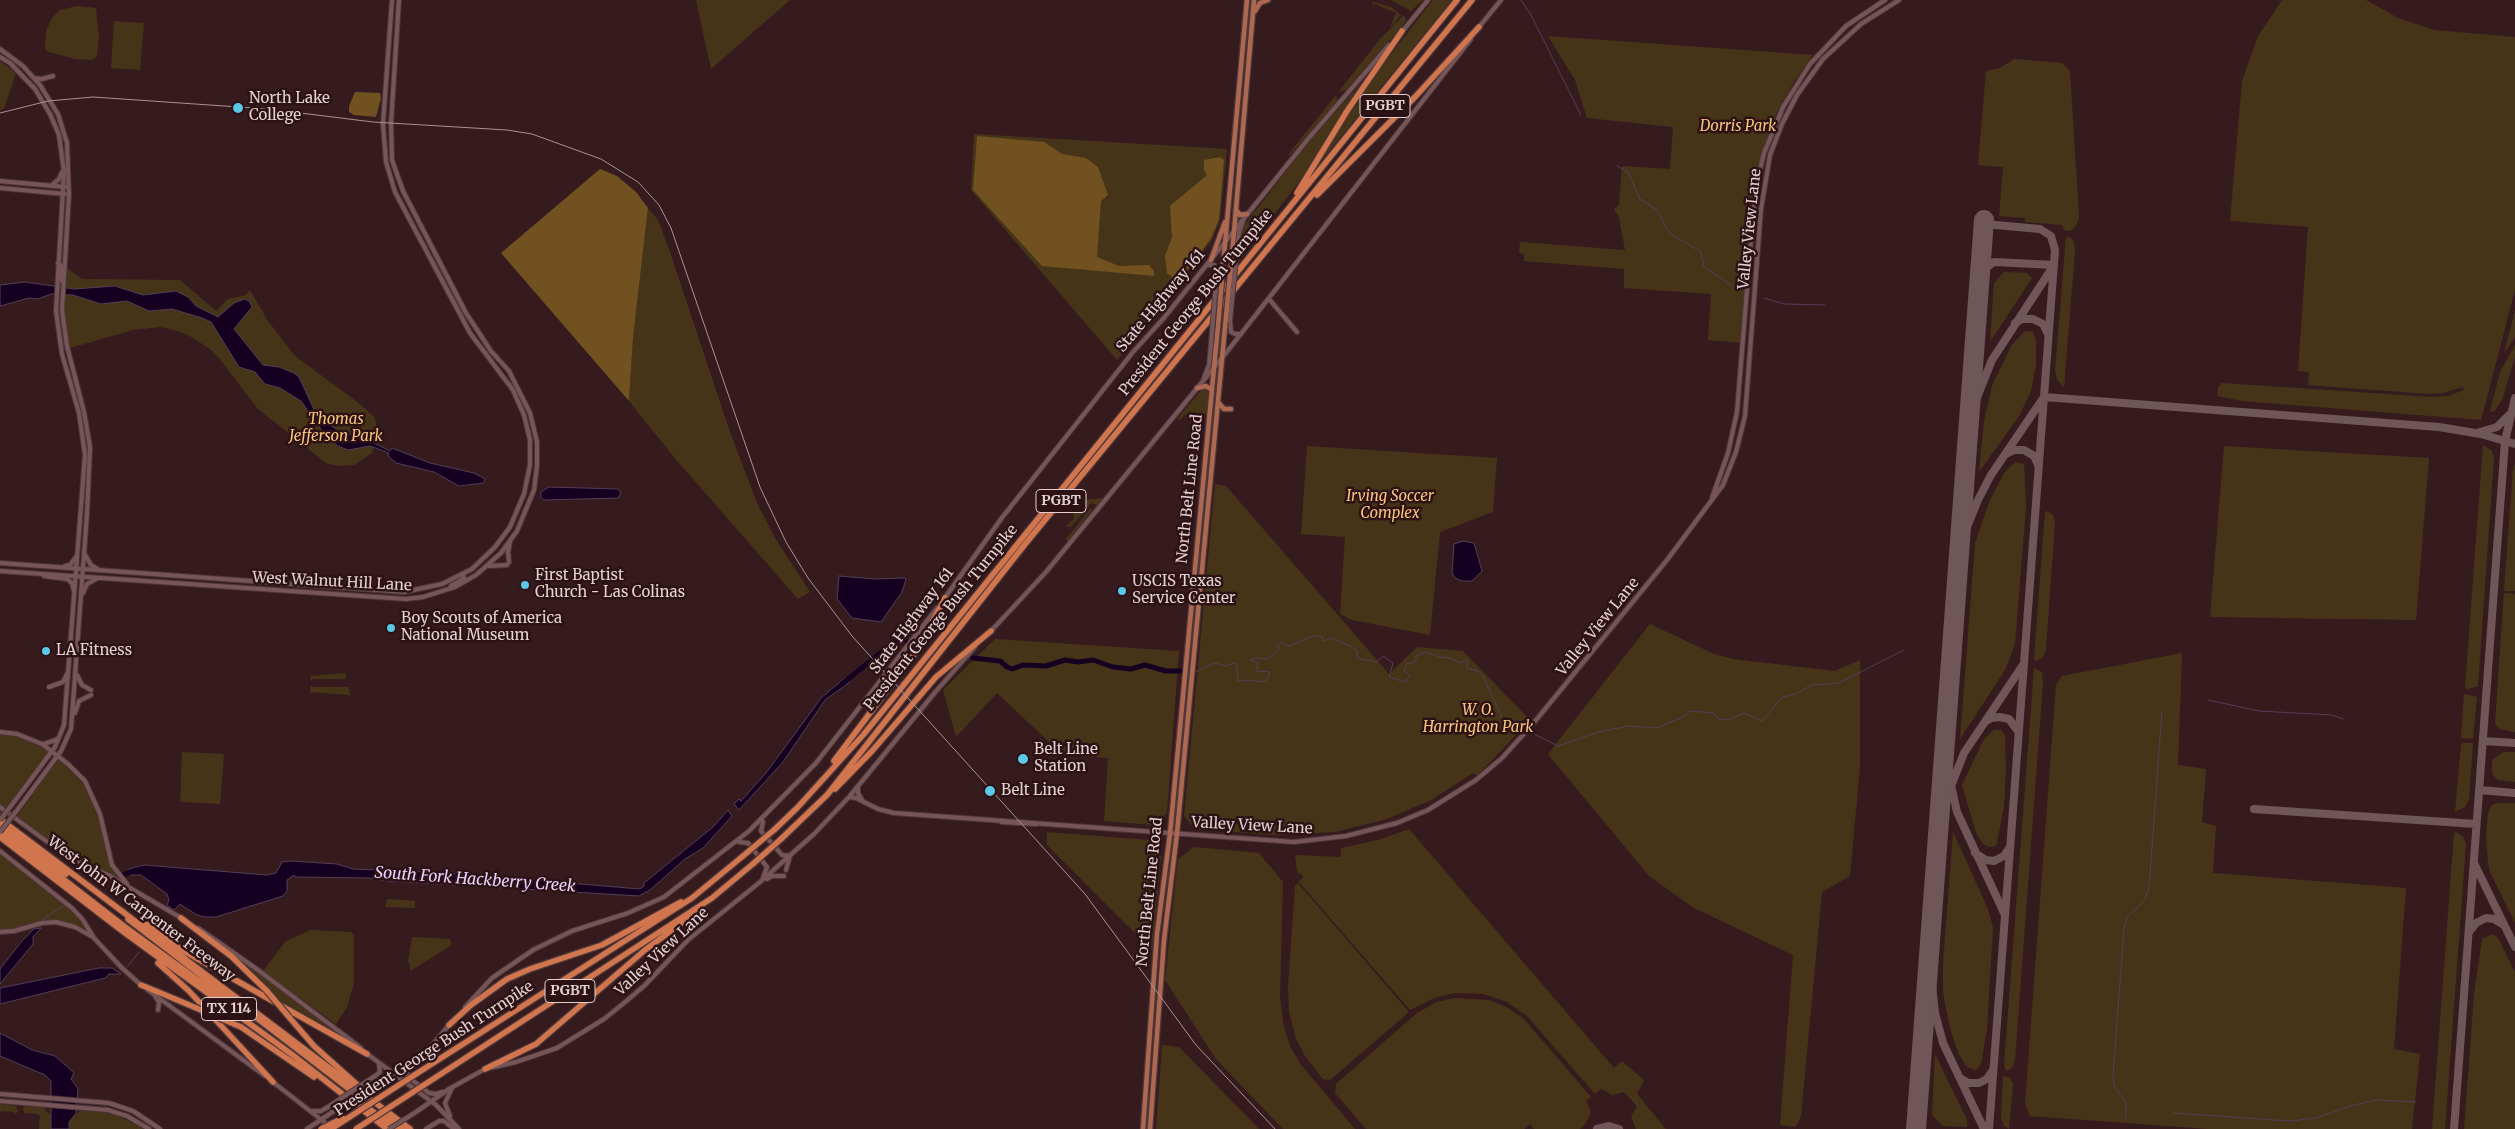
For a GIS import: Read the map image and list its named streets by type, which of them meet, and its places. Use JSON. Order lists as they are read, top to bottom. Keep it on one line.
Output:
{"streets":{"highway":["PGBT","President George Bush Turnpike","West John W Carpenter Freeway","TX 114"],"main road":["Valley View Lane","State Highway 161","North Belt Line Road","West Walnut Hill Lane"]},"crossings":[["Valley View Lane","North Belt Line Road"],["Valley View Lane","West John W Carpenter Freeway"],["State Highway 161","North Belt Line Road"],["State Highway 161","West John W Carpenter Freeway"]],"water":["South Fork Hackberry Creek"],"parks":["Dorris Park","Thomas Jefferson Park","Irving Soccer Complex","W. O. Harrington Park"],"places":["North Lake College","First Baptist Church - Las Colinas","USCIS Texas Service Center","Boy Scouts of America National Museum","LA Fitness","Belt Line Station","Belt Line"]}
